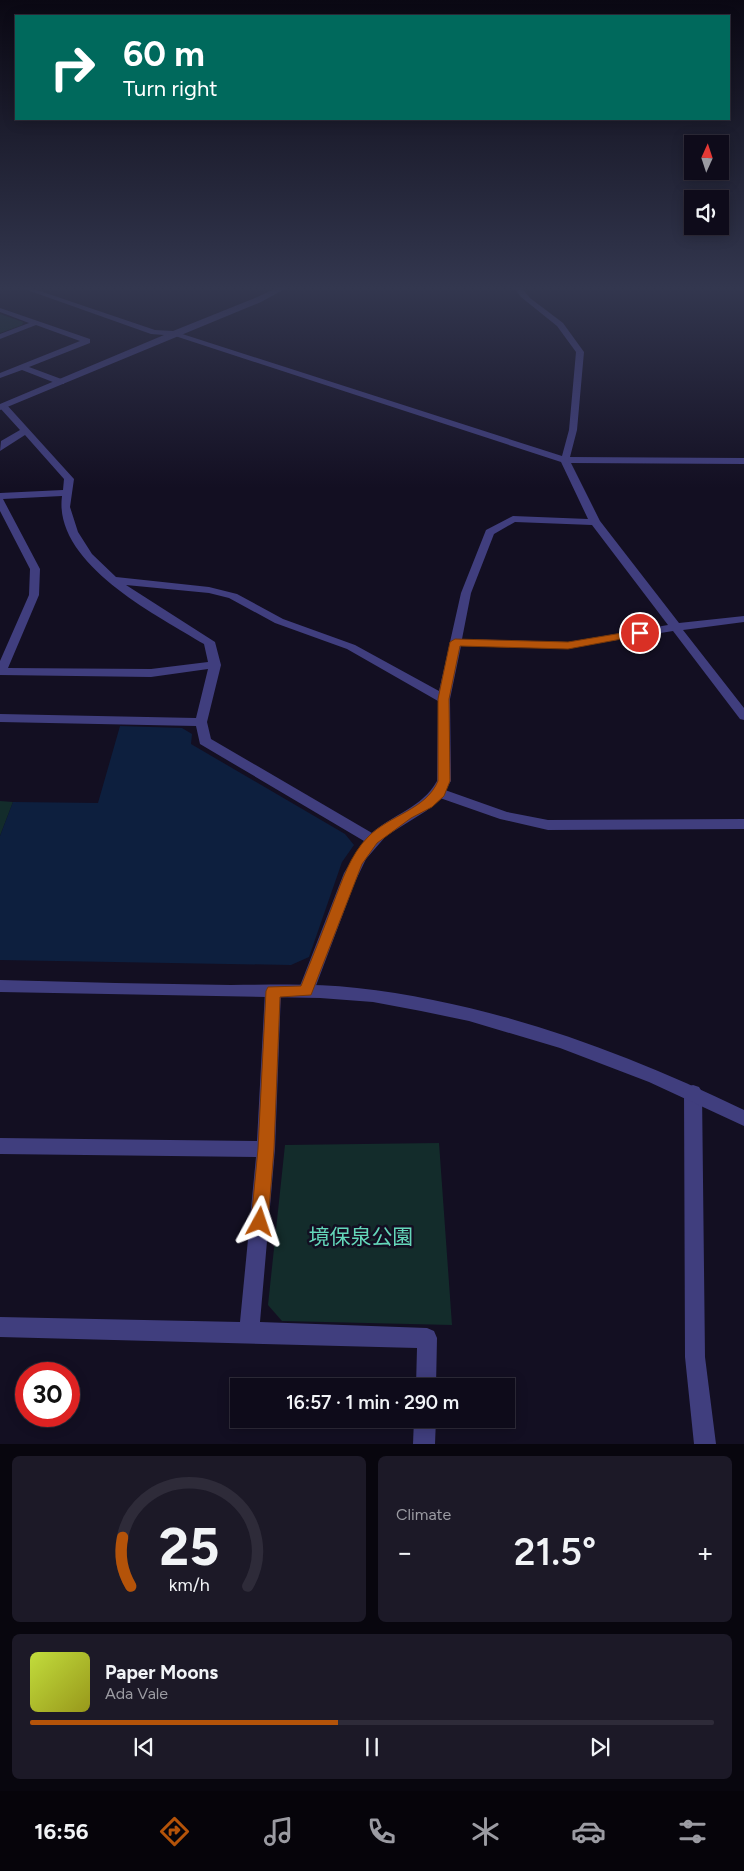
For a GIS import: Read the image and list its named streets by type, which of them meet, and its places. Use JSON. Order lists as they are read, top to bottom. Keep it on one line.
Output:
{"parks":["境保泉公園"],"north":"top","page":{"turn":["60 m","Turn right"],"limit":"30","trip":"16:57 · 1 min · 290 m","tile":"Climate","heat":["−","21.5°","+"],"song":["Paper Moons","Ada Vale"],"tabs":"16:56","gauge":["25","km/h"]}}
